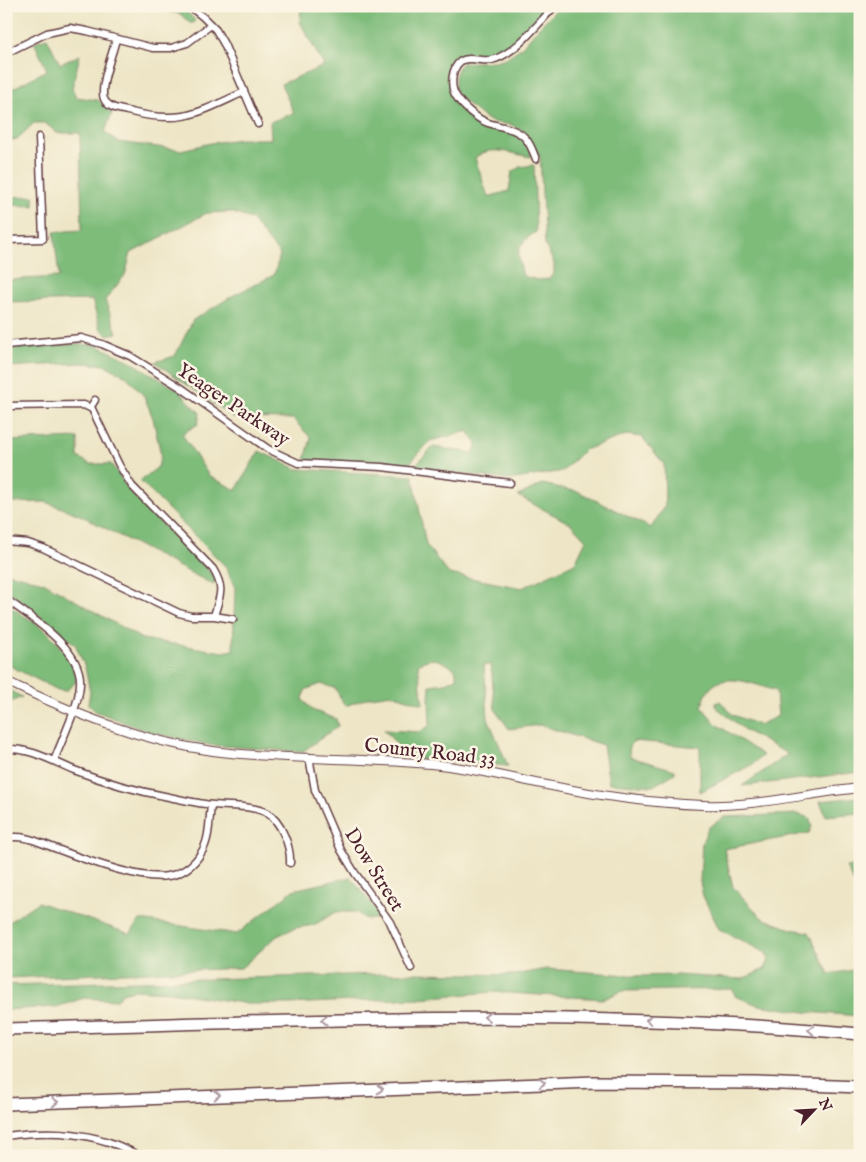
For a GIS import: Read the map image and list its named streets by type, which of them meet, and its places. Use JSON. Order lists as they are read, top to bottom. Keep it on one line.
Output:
{"streets":{"street":["Yeager Parkway","County Road 33","Dow Street"]},"crossings":[["County Road 33","Dow Street"]],"north":"top right"}
